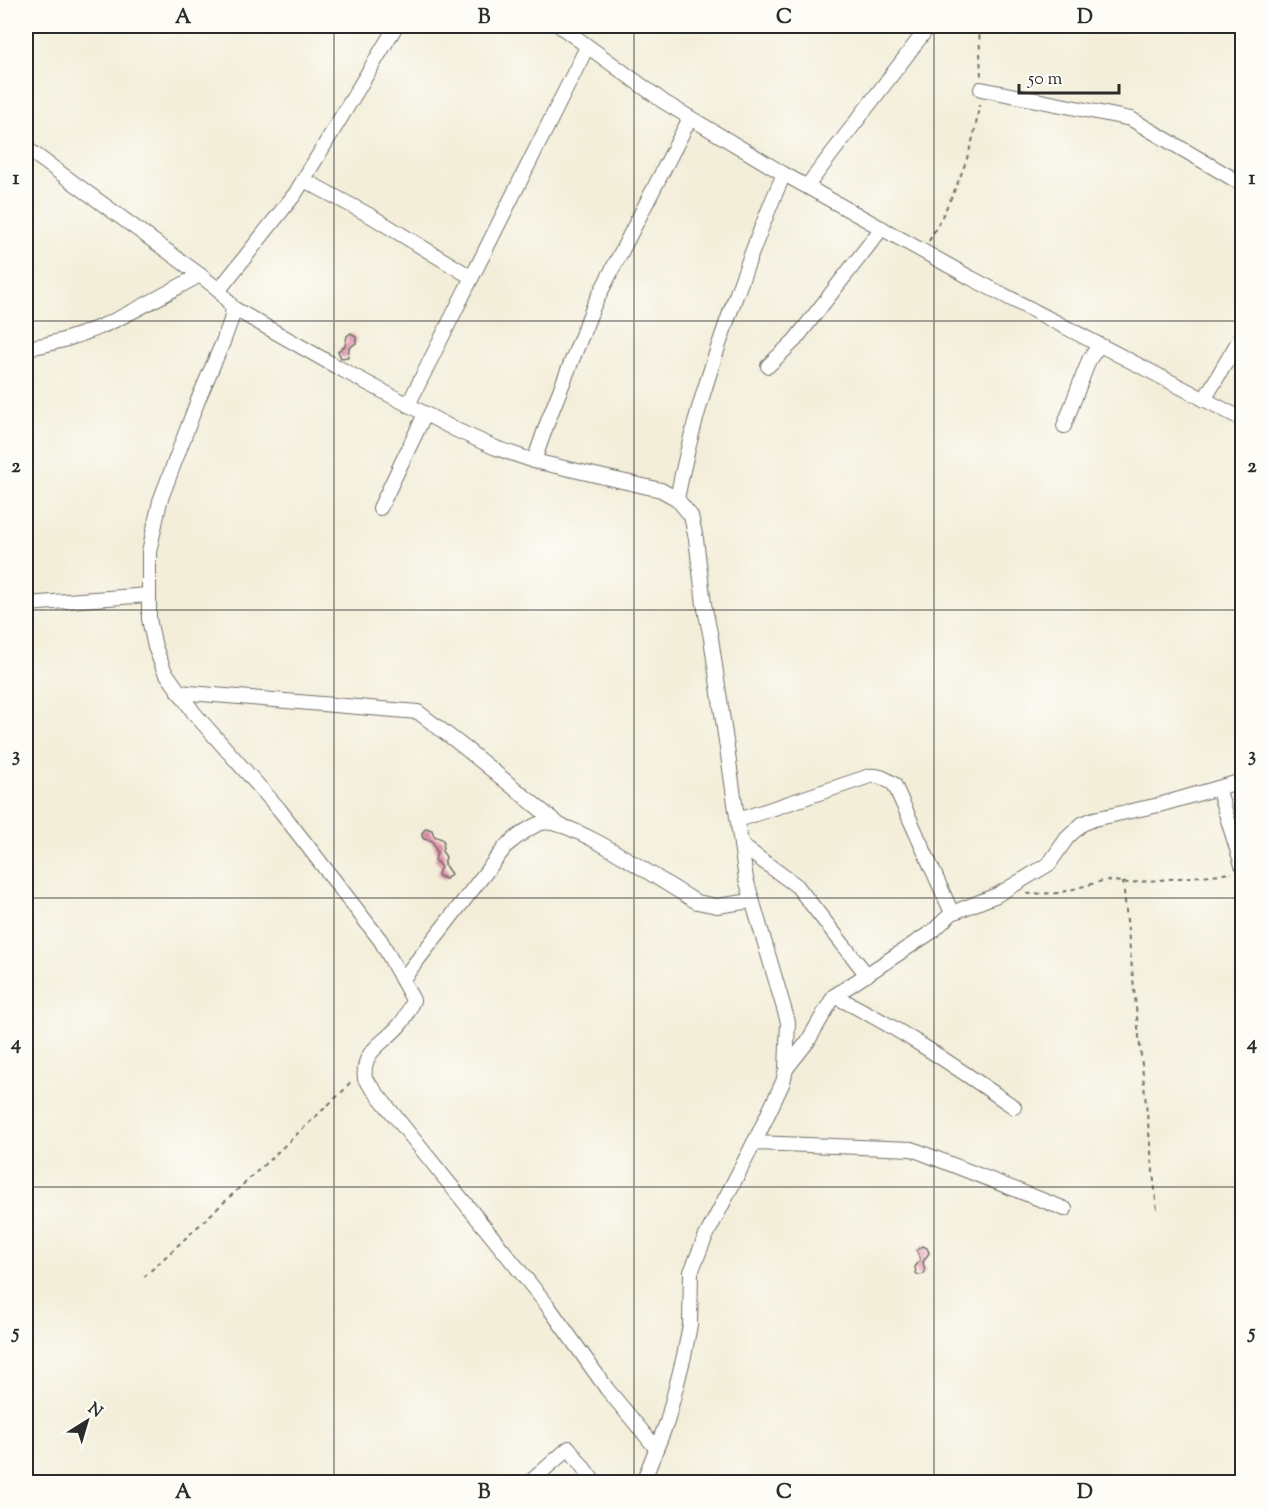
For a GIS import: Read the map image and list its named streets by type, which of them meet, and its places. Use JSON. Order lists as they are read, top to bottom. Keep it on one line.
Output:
{"scale_bar":"50 m","north":"top right","grid":{"columns":["A","B","C","D"],"rows":["1","2","3","4","5"]}}
